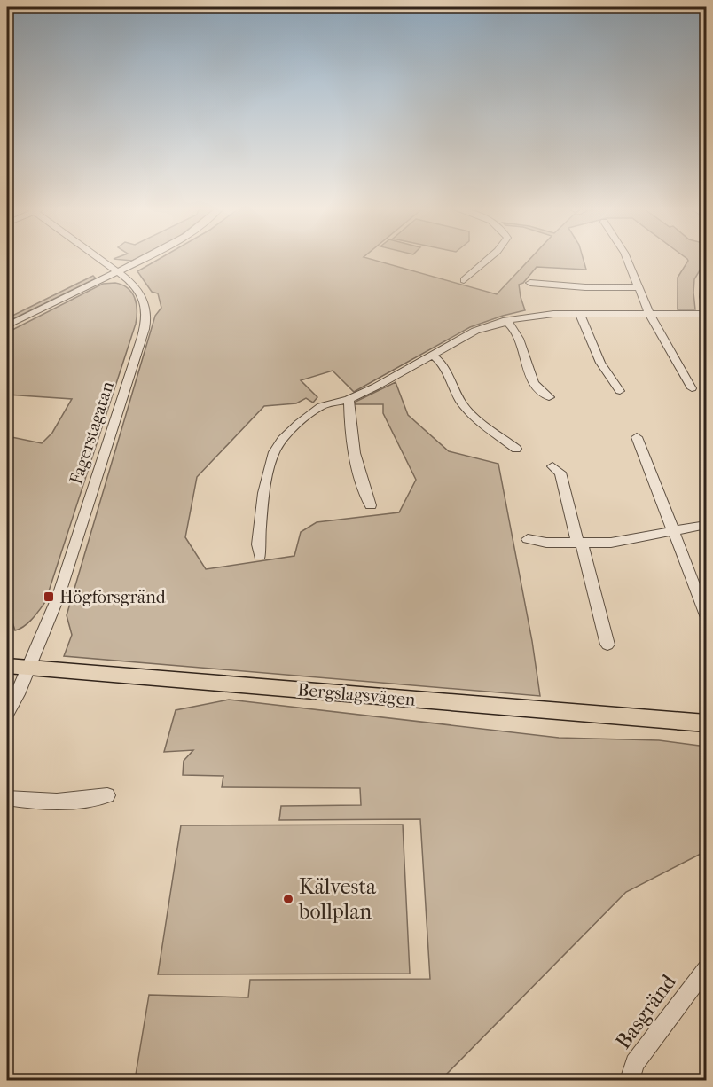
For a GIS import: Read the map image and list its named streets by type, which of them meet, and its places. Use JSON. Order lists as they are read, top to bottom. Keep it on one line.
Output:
{"streets":{"main road":["Bergslagsvägen"],"street":["Fagerstagatan","Basgränd"]},"crossings":[["Fagerstagatan","Bergslagsvägen"]],"places":{"transit":["Högforsgränd"],"other":["Kälvesta bollplan"]}}
